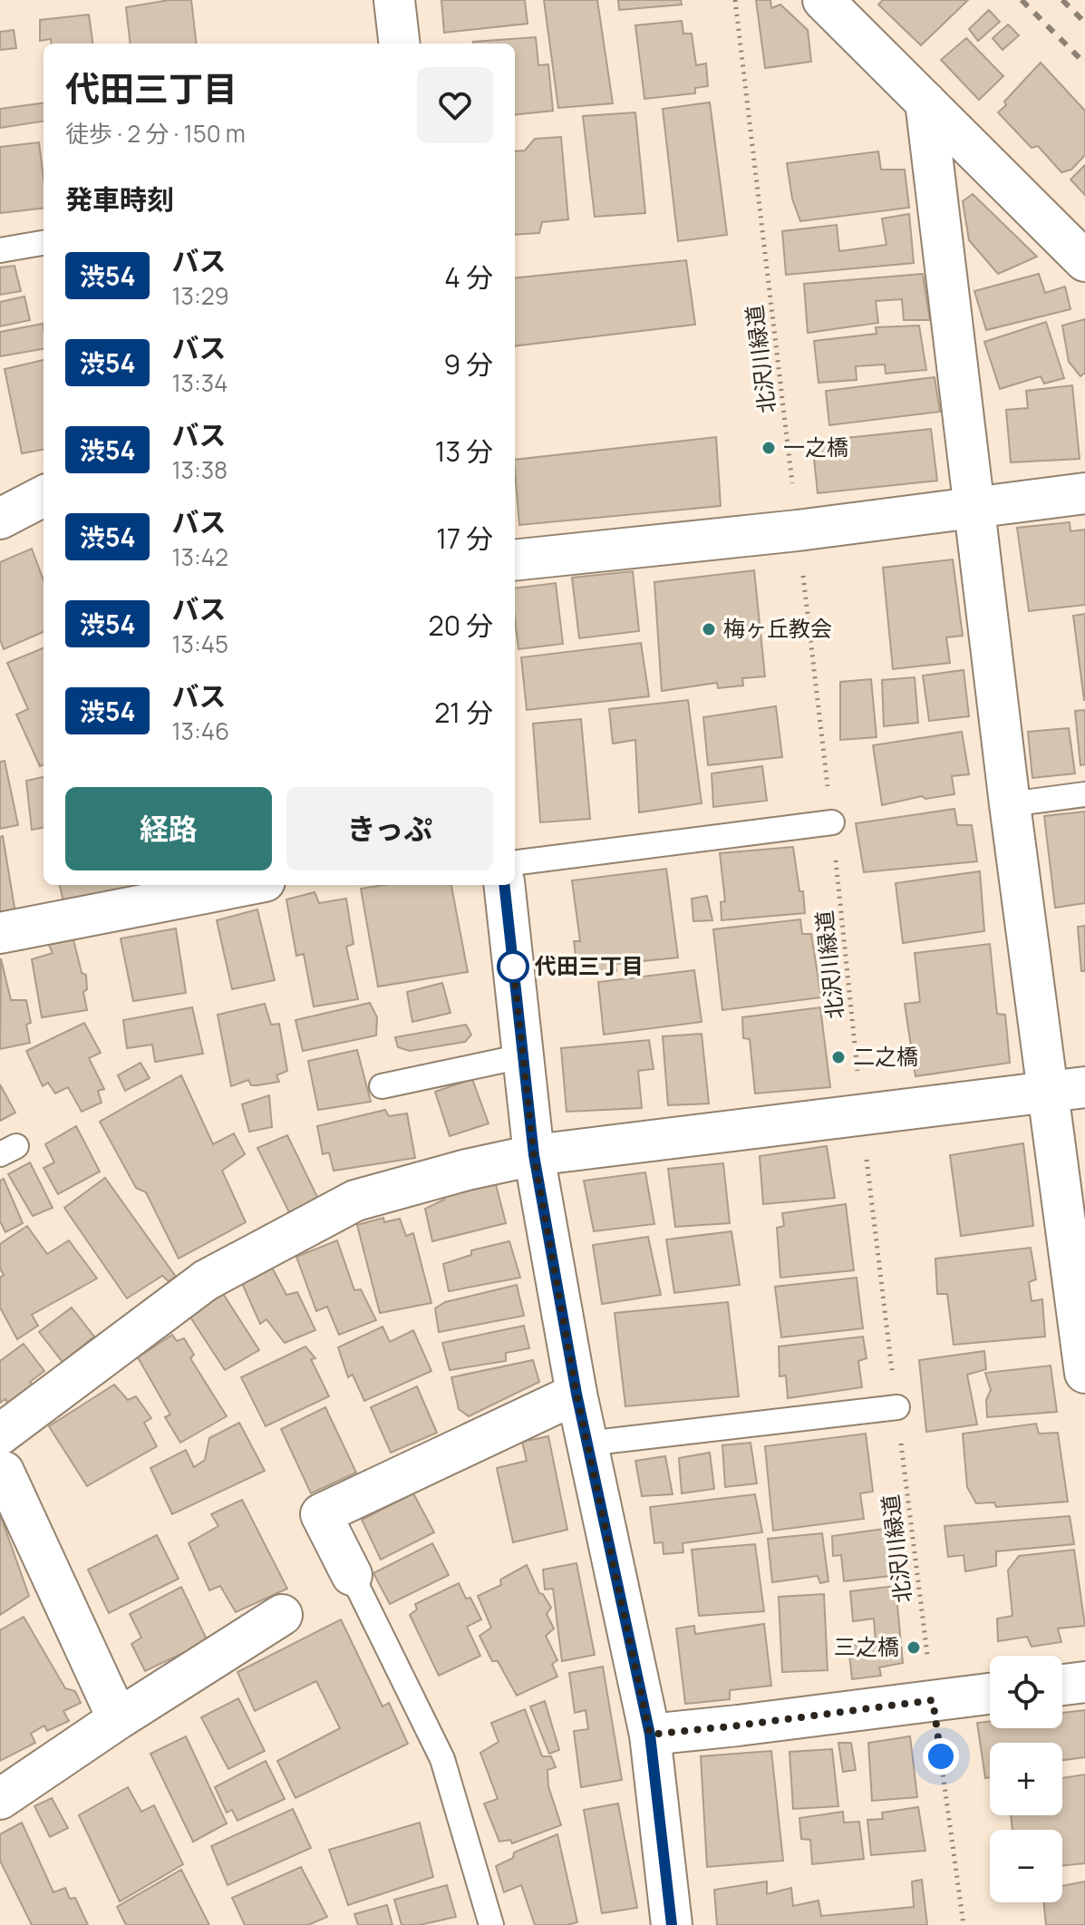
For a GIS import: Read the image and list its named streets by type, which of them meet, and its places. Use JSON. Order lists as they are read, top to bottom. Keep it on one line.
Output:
{"streets":{"path":["北沢川緑道"]},"places":["一之橋","梅ヶ丘教会","代田三丁目","二之橋","三之橋"],"lines":["bus line 渋54"],"page":{"heading":[["代田三丁目","徒歩 · 2 分 · 150 m"],"発車時刻"],"list":[{"mark":"渋54","name":"バス","note":"13:29","value":"4 分"},{"mark":"渋54","name":"バス","note":"13:34","value":"9 分"},{"mark":"渋54","name":"バス","note":"13:38","value":"13 分"},{"mark":"渋54","name":"バス","note":"13:42","value":"17 分"},{"mark":"渋54","name":"バス","note":"13:45","value":"20 分"},{"mark":"渋54","name":"バス","note":"13:46","value":"21 分"}],"buttons":["経路","きっぷ"],"map_buttons":["+","−"]}}
